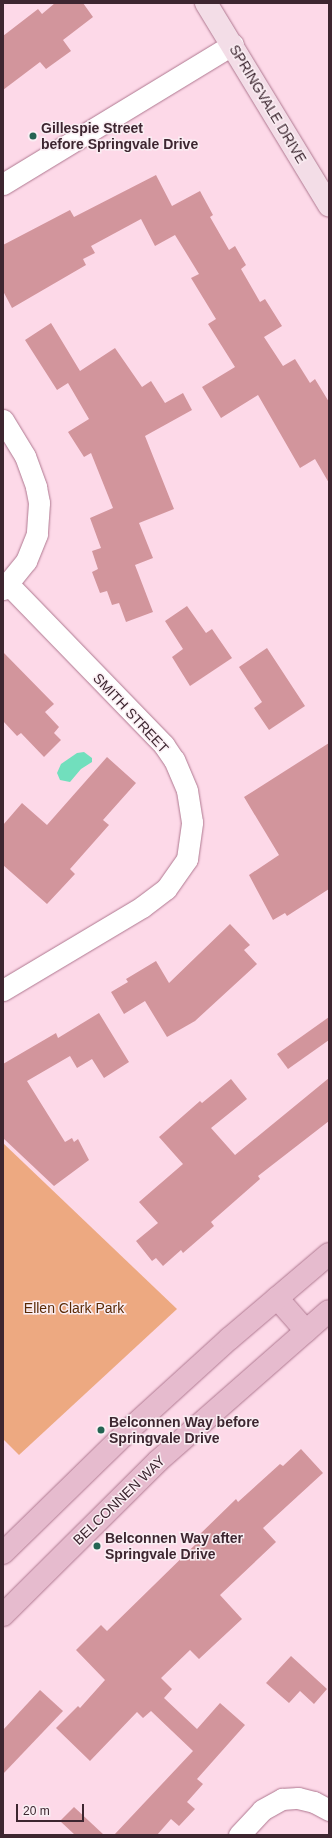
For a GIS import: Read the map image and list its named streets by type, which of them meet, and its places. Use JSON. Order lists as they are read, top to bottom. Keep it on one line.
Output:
{"streets":{"main road":["SPRINGVALE DRIVE","BELCONNEN WAY"],"street":["SMITH STREET"]},"parks":["Ellen Clark Park"],"places":["Gillespie Street before Springvale Drive","Belconnen Way before Springvale Drive","Belconnen Way after Springvale Drive"],"scale_bar":"20 m"}
